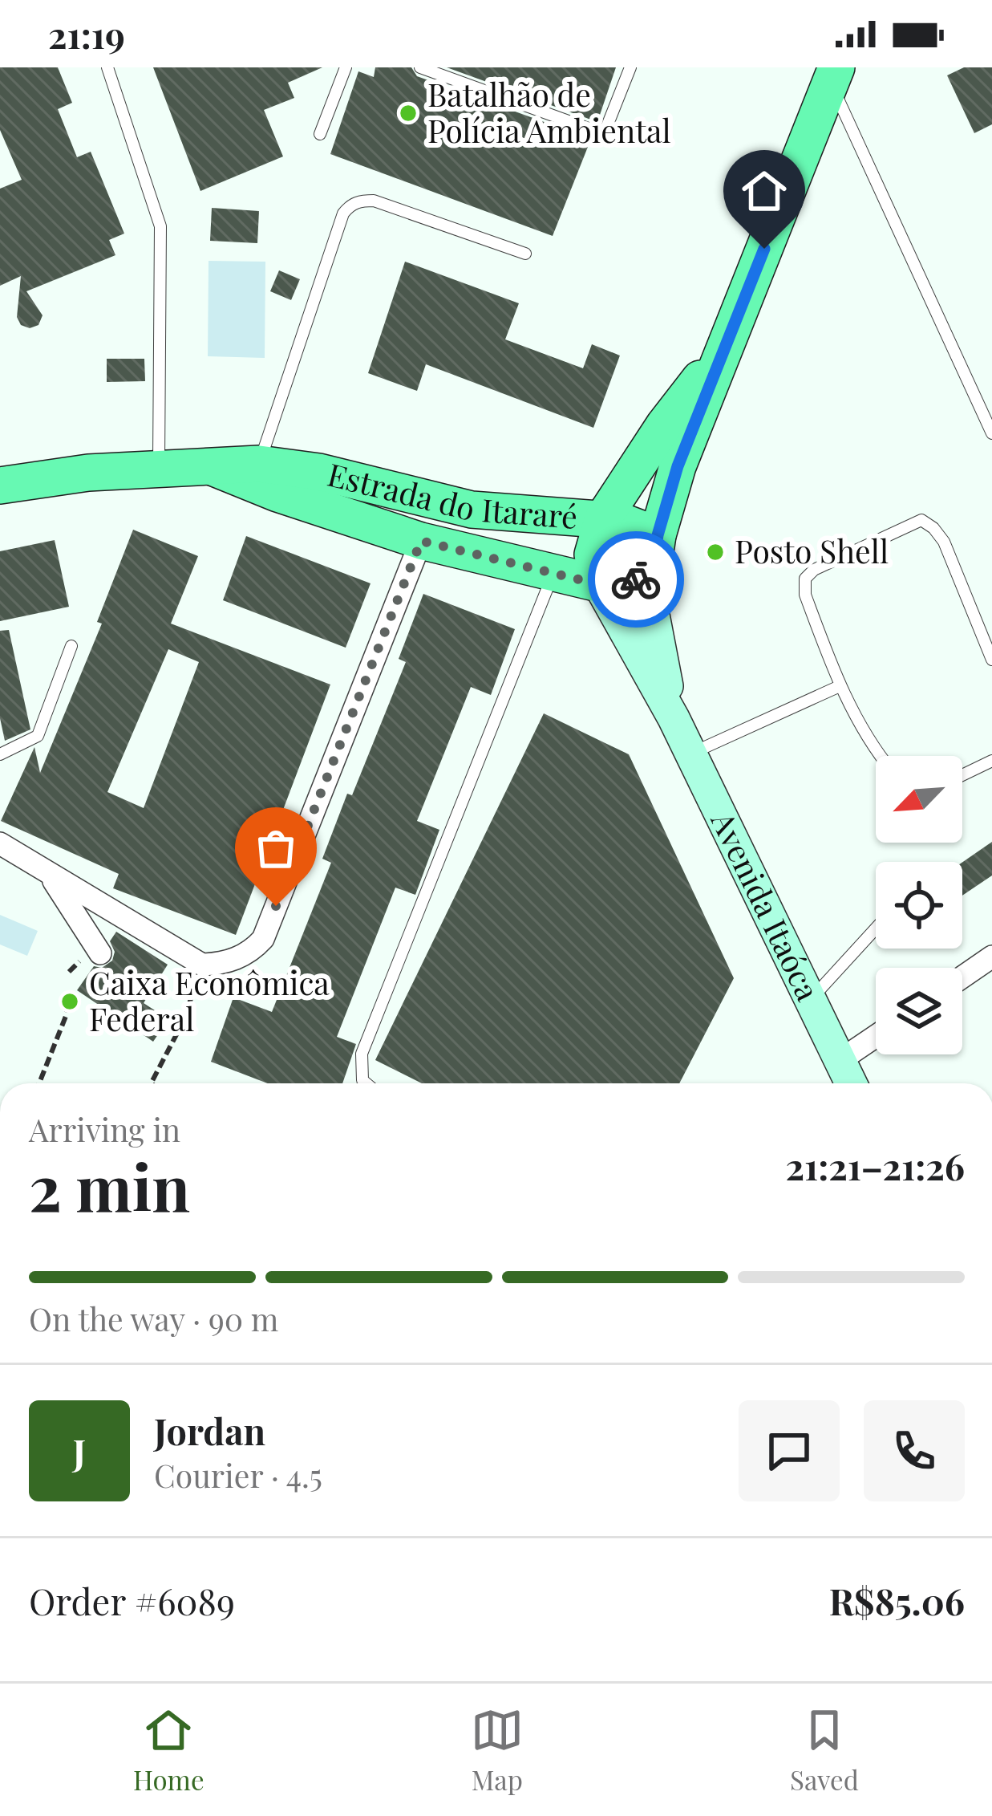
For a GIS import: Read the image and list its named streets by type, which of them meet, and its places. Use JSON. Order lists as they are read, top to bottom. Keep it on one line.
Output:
{"streets":{"main road":["Estrada do Itararé","Avenida Itaóca"]},"crossings":[["Estrada do Itararé","Avenida Itaóca"]],"places":["Batalhão de Polícia Ambiental","Posto Shell","Caixa Econômica Federal"],"north":"bottom left","page":{"status":"21:19","heading":["2 min","Arriving in","21:21–21:26"],"panel":["Jordan","Courier · 4.5","Order #6089","R$85.06"],"bar":"On the way · 90 m","round":"J","tabs":["Home","Map","Saved"]}}
